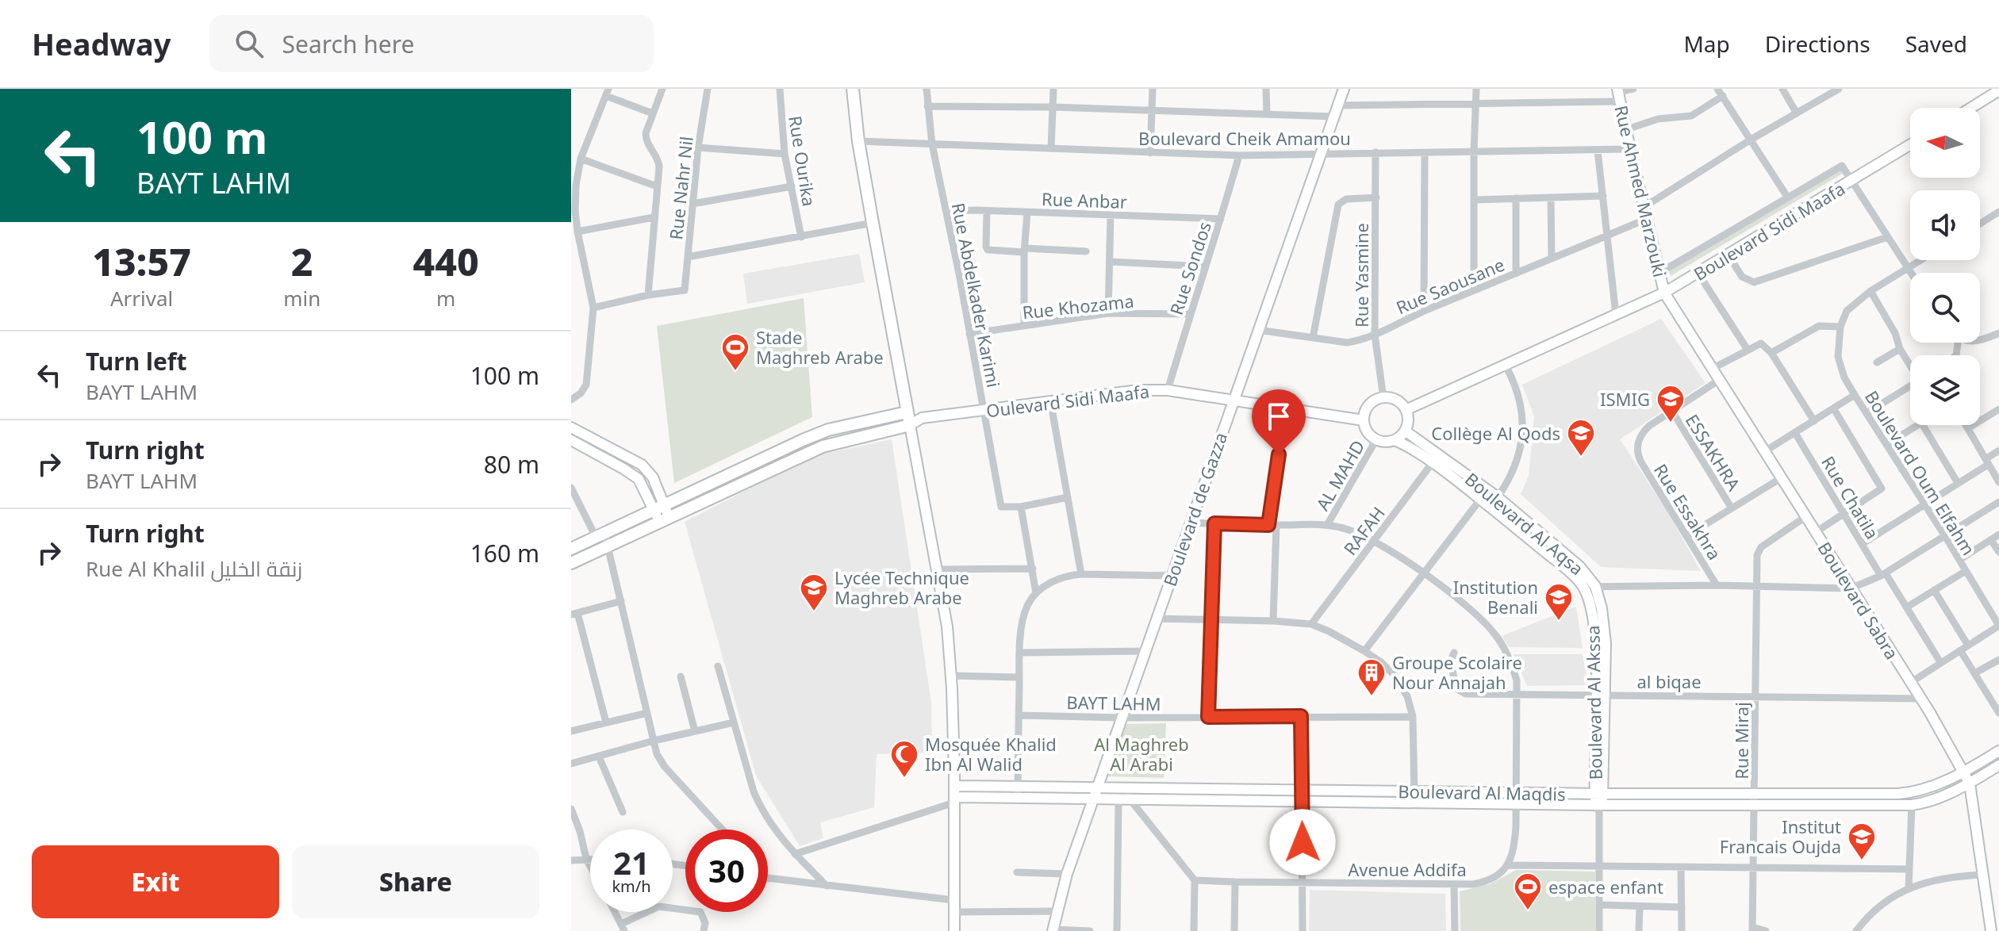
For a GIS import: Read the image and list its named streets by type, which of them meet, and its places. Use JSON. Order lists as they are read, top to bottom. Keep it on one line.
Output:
{"streets":{"street":["Boulevard Cheik Amamou","Rue Ourika","Rue Nahr Nil","Rue Ahmed Marzouki","Rue Anbar","Boulevard Sidi Maafa","Rue Sondos","Rue Yasmine","Rue Saousane","Rue Abdelkader Karimi","Rue Khozama","Oulevard Sidi Maafa","ESSAKHRA","Boulevard Oum Elfahm","AL MAHD","Rue Chatila","Boulevard de Gazza","Rue Essakhra","Boulevard Al Aqsa","RAFAH","Boulevard Sabra","al biqae","BAYT LAHM","Boulevard Al Akssa","Rue Miraj","Boulevard Al Maqdis","Avenue Addifa"]},"crossings":[["Boulevard Cheik Amamou","Rue Ahmed Marzouki"],["Boulevard Cheik Amamou","Rue Sondos"],["Boulevard Cheik Amamou","Rue Yasmine"],["Boulevard Cheik Amamou","Rue Abdelkader Karimi"],["Boulevard Cheik Amamou","Boulevard de Gazza"],["Rue Ahmed Marzouki","Boulevard Sidi Maafa"],["Rue Ahmed Marzouki","Rue Saousane"],["Rue Ahmed Marzouki","Boulevard Sabra"],["Rue Anbar","Rue Sondos"],["Rue Anbar","Rue Abdelkader Karimi"],["Boulevard Sidi Maafa","Rue Yasmine"],["Boulevard Sidi Maafa","Oulevard Sidi Maafa"],["Boulevard Sidi Maafa","AL MAHD"],["Boulevard Sidi Maafa","Boulevard Al Aqsa"],["Boulevard Sidi Maafa","Boulevard Sabra"],["Boulevard Sidi Maafa","Boulevard Al Akssa"],["Rue Sondos","Rue Khozama"],["Rue Sondos","Oulevard Sidi Maafa"],["Rue Yasmine","Rue Saousane"],["Rue Yasmine","Oulevard Sidi Maafa"],["Rue Yasmine","AL MAHD"],["Rue Yasmine","Boulevard Al Aqsa"],["Rue Yasmine","Boulevard Al Akssa"],["Rue Saousane","Boulevard de Gazza"],["Rue Abdelkader Karimi","Rue Khozama"],["Rue Abdelkader Karimi","Oulevard Sidi Maafa"],["Oulevard Sidi Maafa","AL MAHD"],["Oulevard Sidi Maafa","Boulevard de Gazza"],["Oulevard Sidi Maafa","Boulevard Al Aqsa"],["Oulevard Sidi Maafa","Boulevard Al Akssa"],["ESSAKHRA","Rue Essakhra"],["ESSAKHRA","Boulevard Sabra"],["AL MAHD","Boulevard Al Aqsa"],["AL MAHD","Boulevard Al Akssa"],["Boulevard de Gazza","BAYT LAHM"],["Boulevard de Gazza","Boulevard Al Maqdis"],["Rue Essakhra","Boulevard Sabra"],["Boulevard Al Aqsa","RAFAH"],["Boulevard Al Aqsa","al biqae"],["Boulevard Al Aqsa","Boulevard Al Akssa"],["Boulevard Al Aqsa","Boulevard Al Maqdis"],["RAFAH","Boulevard Al Akssa"],["Boulevard Sabra","al biqae"],["Boulevard Sabra","Rue Miraj"],["Boulevard Sabra","Boulevard Al Maqdis"],["al biqae","Boulevard Al Akssa"],["al biqae","Rue Miraj"],["Rue Miraj","Boulevard Al Maqdis"]],"parks":["Al Maghreb Al Arabi"],"places":{"sports":["Stade Maghreb Arabe","espace enfant"],"school or university":["ISMIG","Collège Al Qods","Lycée Technique Maghreb Arabe","Institution Benali","Institut Francais Oujda"],"building":["Groupe Scolaire Nour Annajah"],"mosque":["Mosquée Khalid Ibn Al Walid"]},"north":"left","page":{"header":"Headway","search":"Search here","nav":["Map","Directions","Saved"],"turn":["100 m","BAYT LAHM"],"eta":["13:57","Arrival","2","min","440","m"],"list":[{"name":"Turn left","note":"BAYT LAHM","value":"100 m"},{"name":"Turn right","note":"BAYT LAHM","value":"80 m"},{"name":"Turn right","note":"Rue Al Khalil زنقة الخليل","value":"160 m"}],"speed":"21 km/h","limit":"30","buttons":["Exit","Share"]}}
